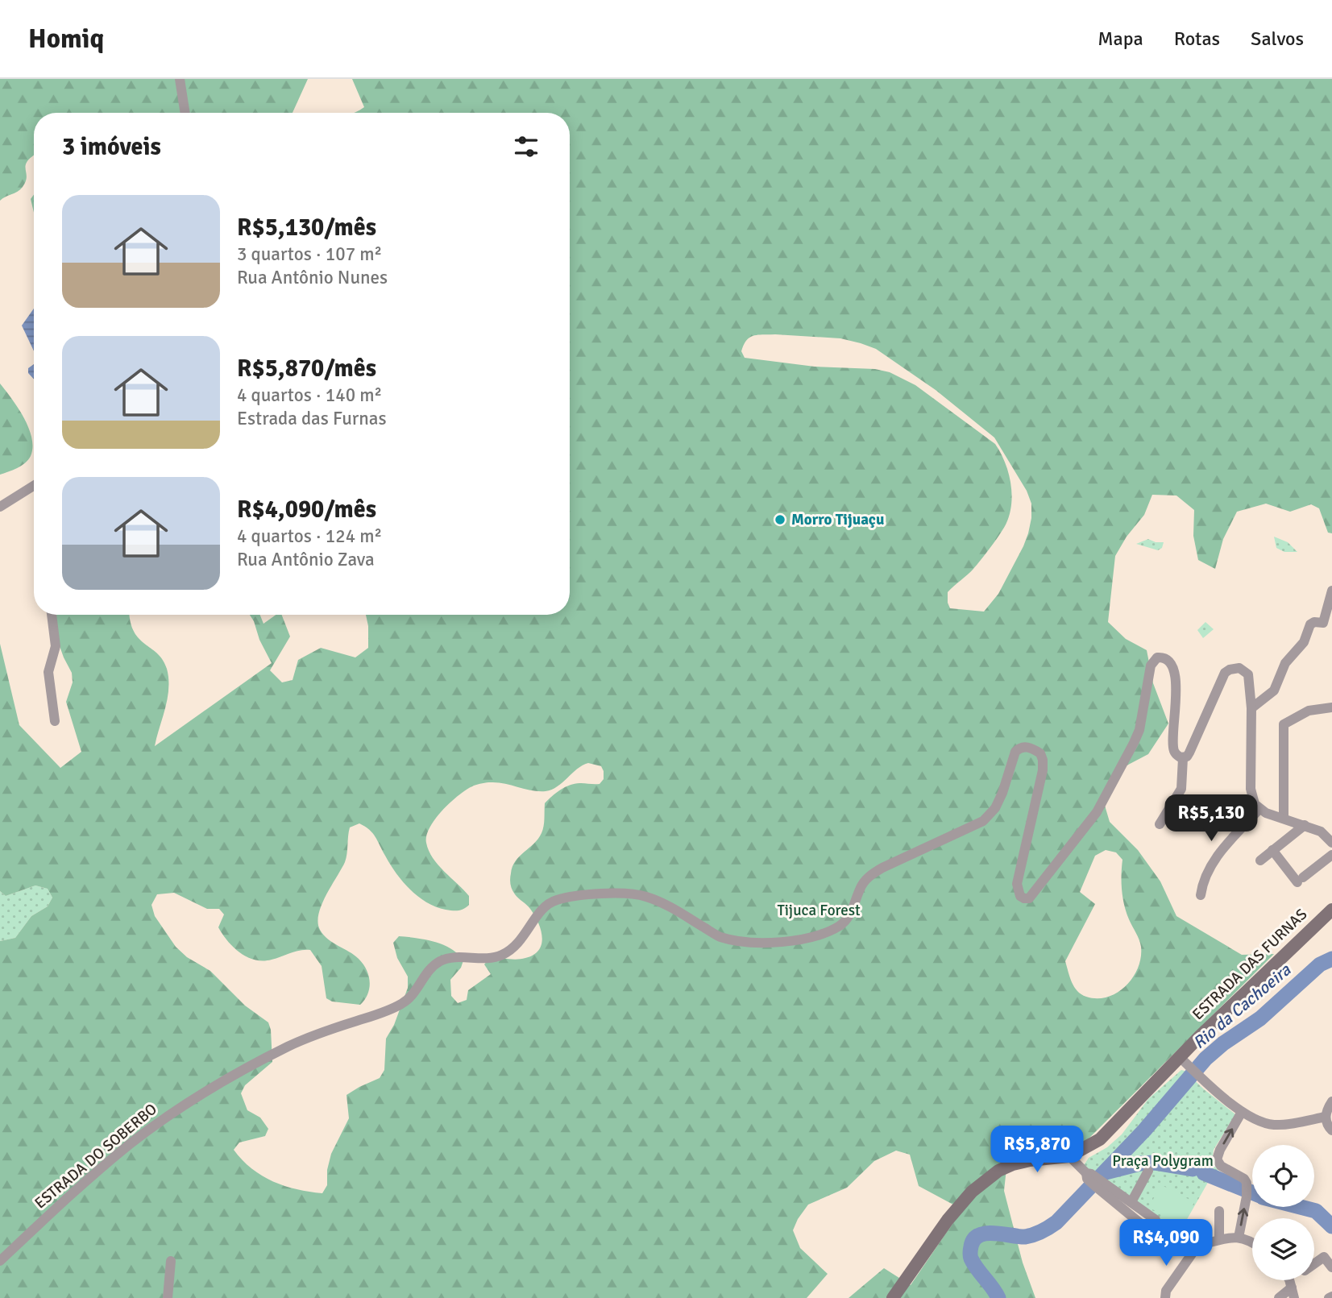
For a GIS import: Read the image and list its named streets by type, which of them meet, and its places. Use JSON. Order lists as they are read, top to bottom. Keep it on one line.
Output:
{"streets":{"main road":["ESTRADA DAS FURNAS"],"street":["ESTRADA DO SOBERBO"]},"water":["Rio da Cachoeira"],"parks":["Tijuca Forest","Praça Polygram"],"places":["Morro Tijuaçu"],"page":{"header":"Homiq","nav":["Mapa","Rotas","Salvos"],"heading":"3 imóveis","list":[{"name":"R$5,130/mês","note":"3 quartos · 107 m² · Rua Antônio Nunes"},{"name":"R$5,870/mês","note":"4 quartos · 140 m² · Estrada das Furnas"},{"name":"R$4,090/mês","note":"4 quartos · 124 m² · Rua Antônio Zava"}],"price":["R$5,130","R$5,870","R$4,090"]}}
